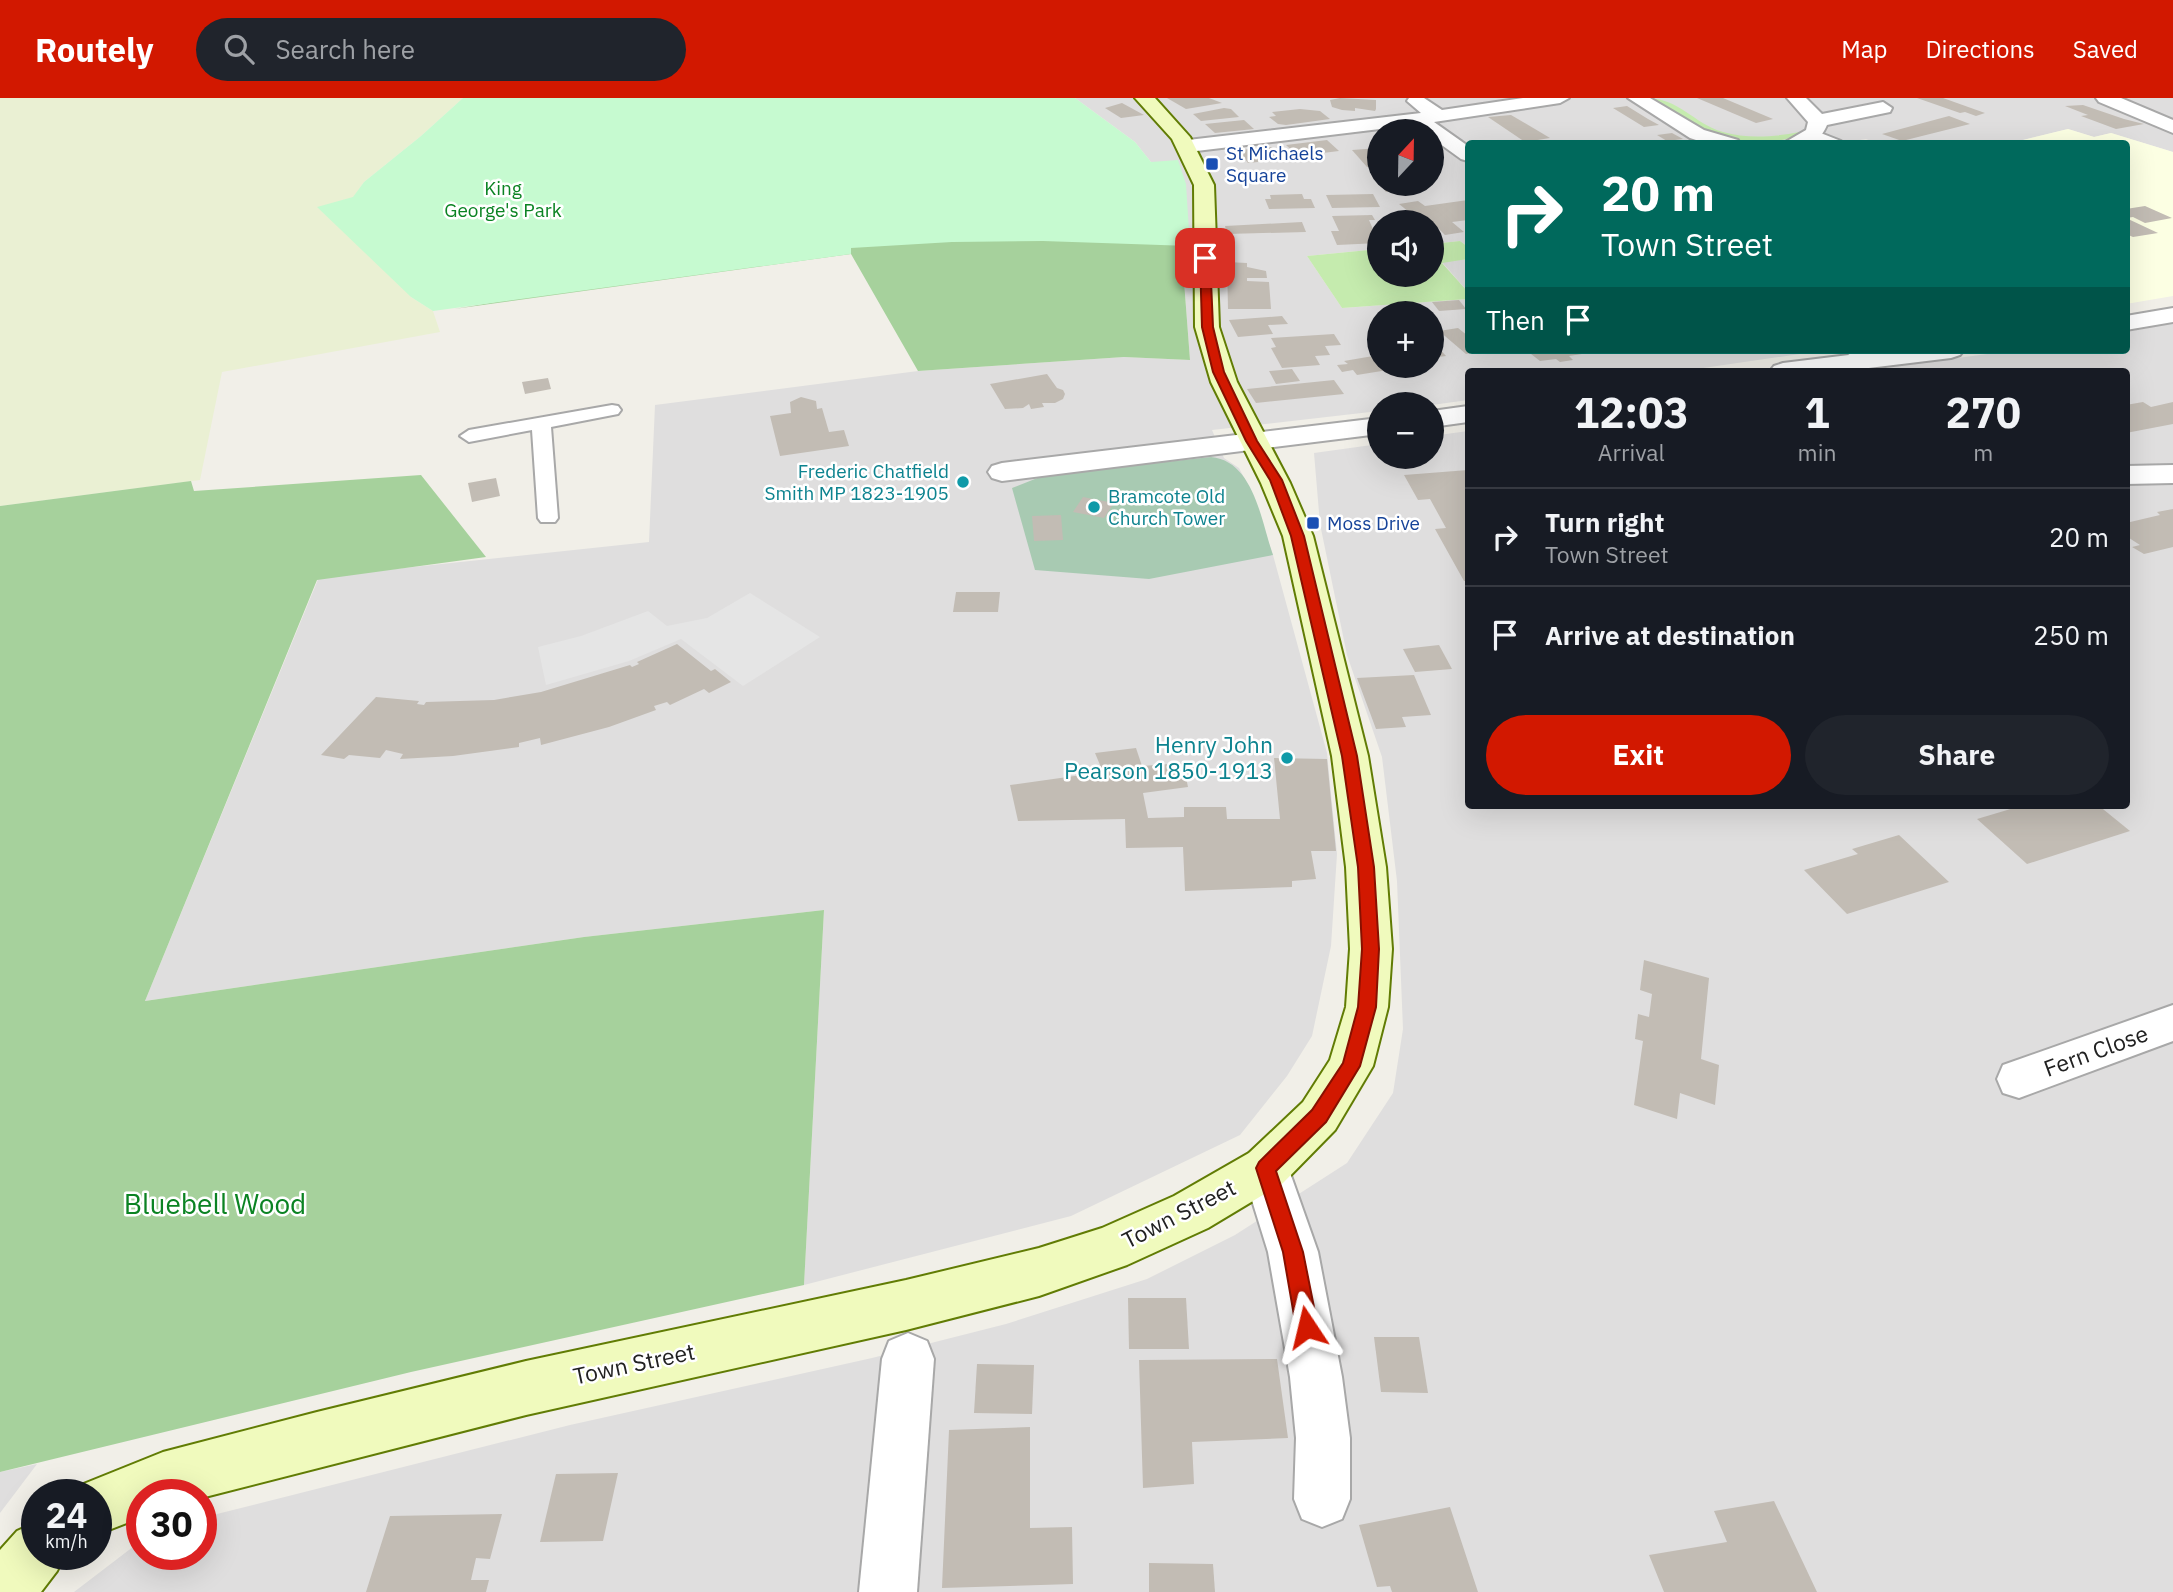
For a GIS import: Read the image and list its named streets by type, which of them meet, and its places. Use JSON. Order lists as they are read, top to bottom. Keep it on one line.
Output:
{"streets":{"street":["Fern Close","Town Street"]},"parks":["King George's Park","Bluebell Wood"],"places":{"transit":["St Michaels Square","Moss Drive"],"other":["Frederic Chatfield Smith MP 1823-1905","Bramcote Old Church Tower","Henry John Pearson 1850-1913"]},"north":"top","page":{"header":"Routely","search":"Search here","nav":["Map","Directions","Saved"],"map_buttons":["+","−"],"turn":["20 m","Town Street"],"then":"Then","eta":["12:03","Arrival","1","min","270","m"],"list":[{"name":"Turn right","note":"Town Street","value":"20 m"},{"name":"Arrive at destination","value":"250 m"}],"buttons":["Exit","Share"],"speed":"24 km/h","limit":"30"}}
